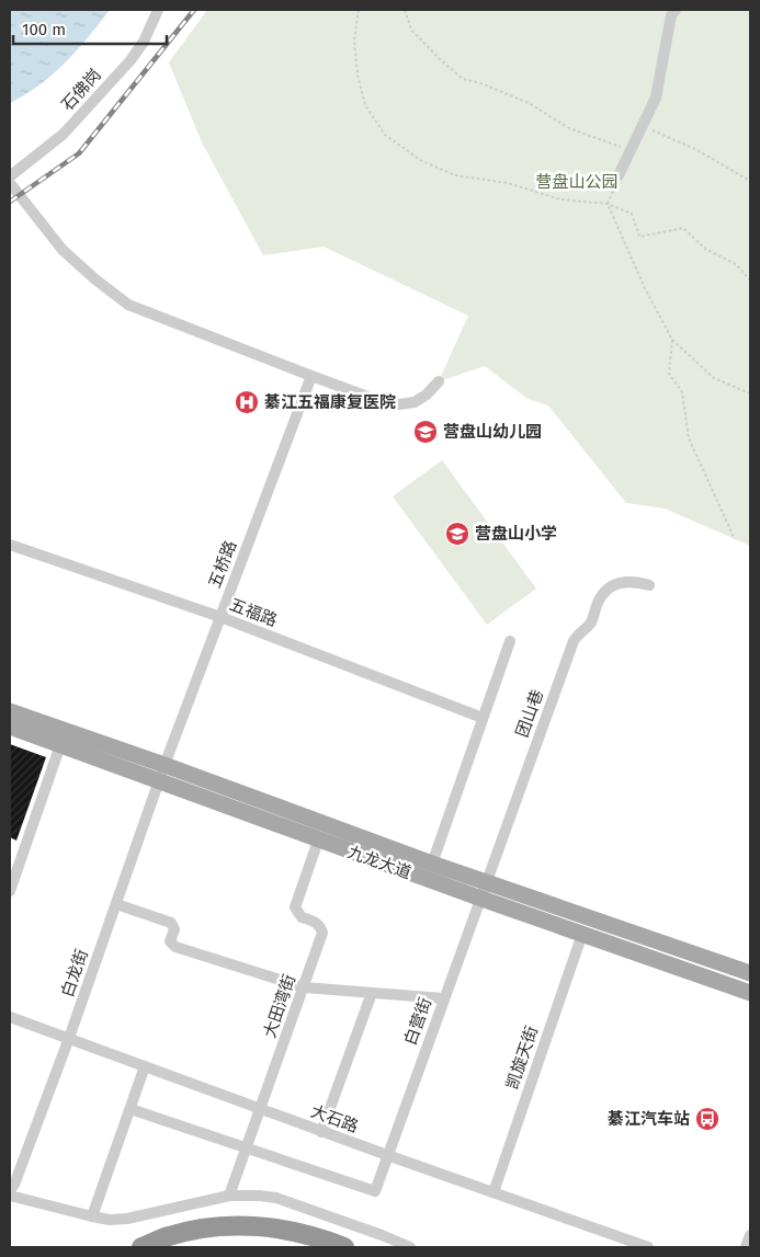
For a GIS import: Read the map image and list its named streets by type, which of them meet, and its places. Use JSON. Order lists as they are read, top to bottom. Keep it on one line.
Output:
{"streets":{"main road":["九龙大道"],"street":["石佛岗","五桥路","五福路","团山巷","白龙街","大田湾街","白营街","凯旋天街","大石路"]},"crossings":[["五桥路","五福路"],["五桥路","九龙大道"],["五桥路","白龙街"],["团山巷","九龙大道"],["团山巷","白营街"],["九龙大道","白龙街"],["九龙大道","大田湾街"],["九龙大道","白营街"],["九龙大道","凯旋天街"],["白龙街","大石路"],["大田湾街","白营街"],["大田湾街","大石路"],["白营街","大石路"],["凯旋天街","大石路"]],"parks":["营盘山公园"],"places":{"hospital":["綦江五福康复医院"],"school or university":["营盘山幼儿园","营盘山小学"],"bus stop":["綦江汽车站"]},"scale_bar":"100 m"}
